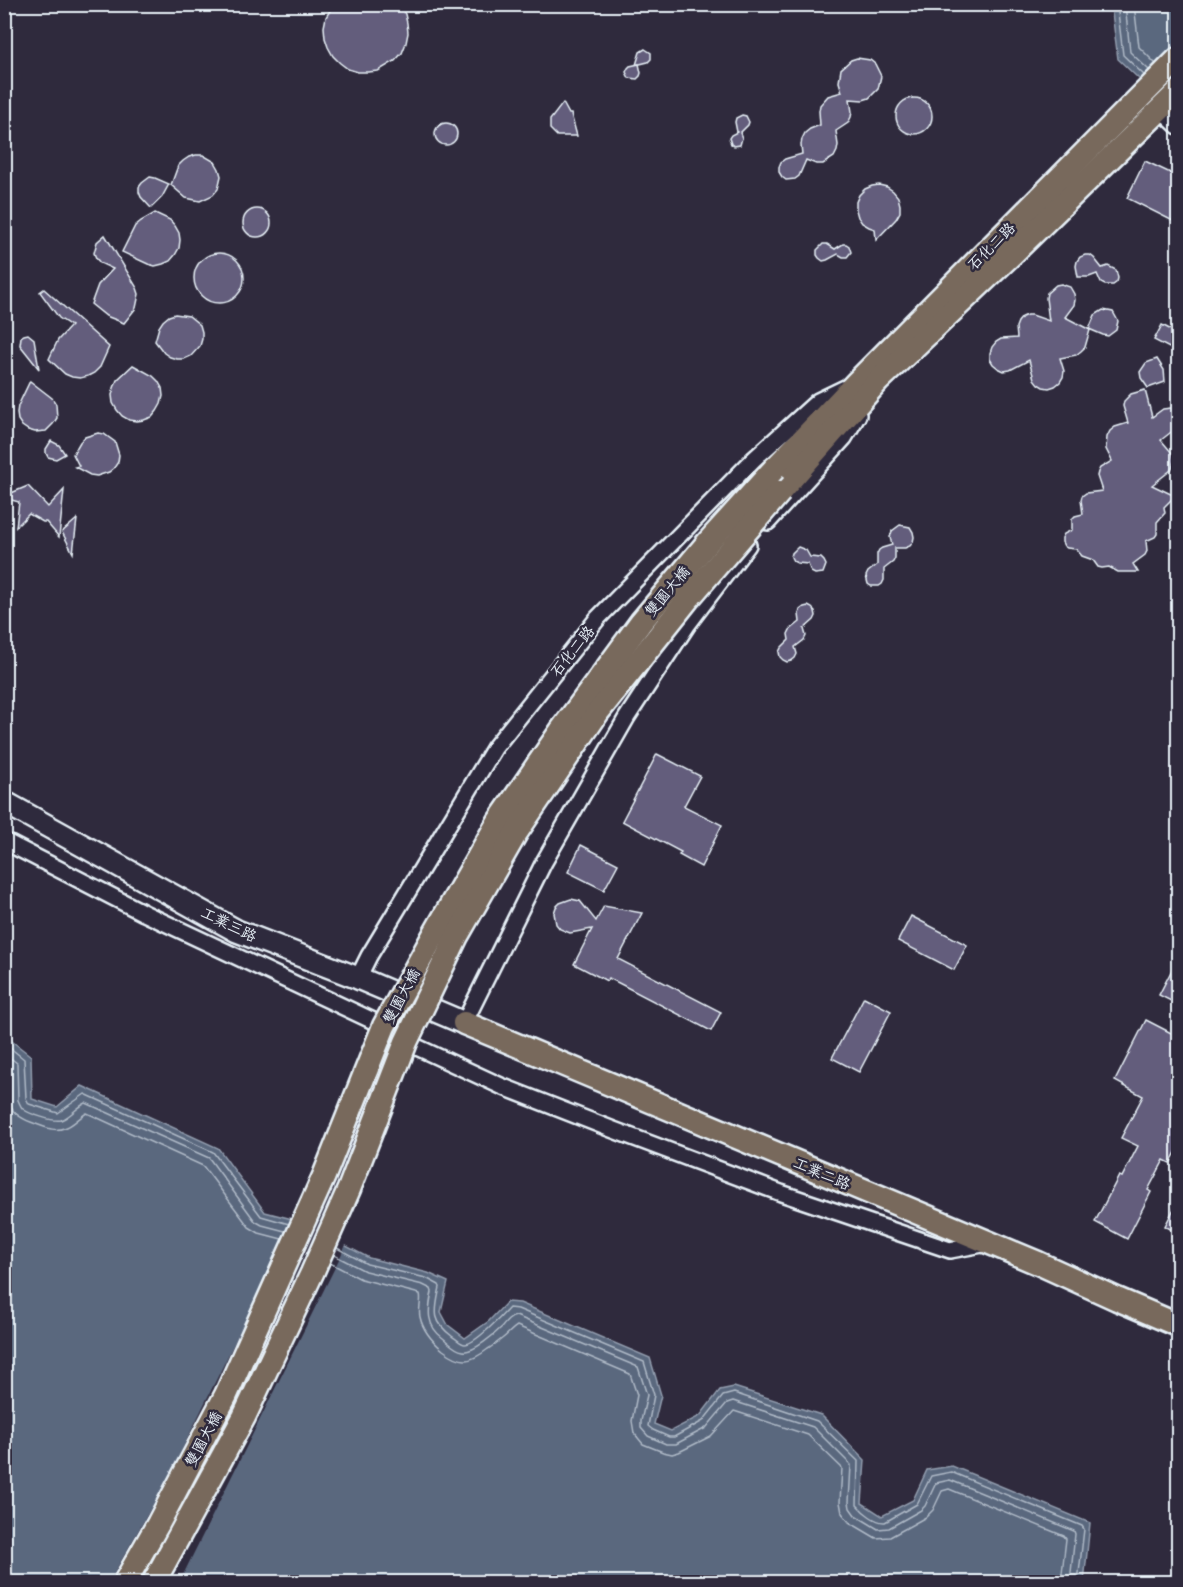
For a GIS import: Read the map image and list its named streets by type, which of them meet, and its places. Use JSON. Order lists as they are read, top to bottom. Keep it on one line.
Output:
{"streets":{"main road":["石化二路","雙園大橋","工業二路"],"street":["工業三路"]},"crossings":[["石化二路","雙園大橋"],["石化二路","工業三路"],["石化二路","工業二路"],["工業三路","工業二路"]]}
